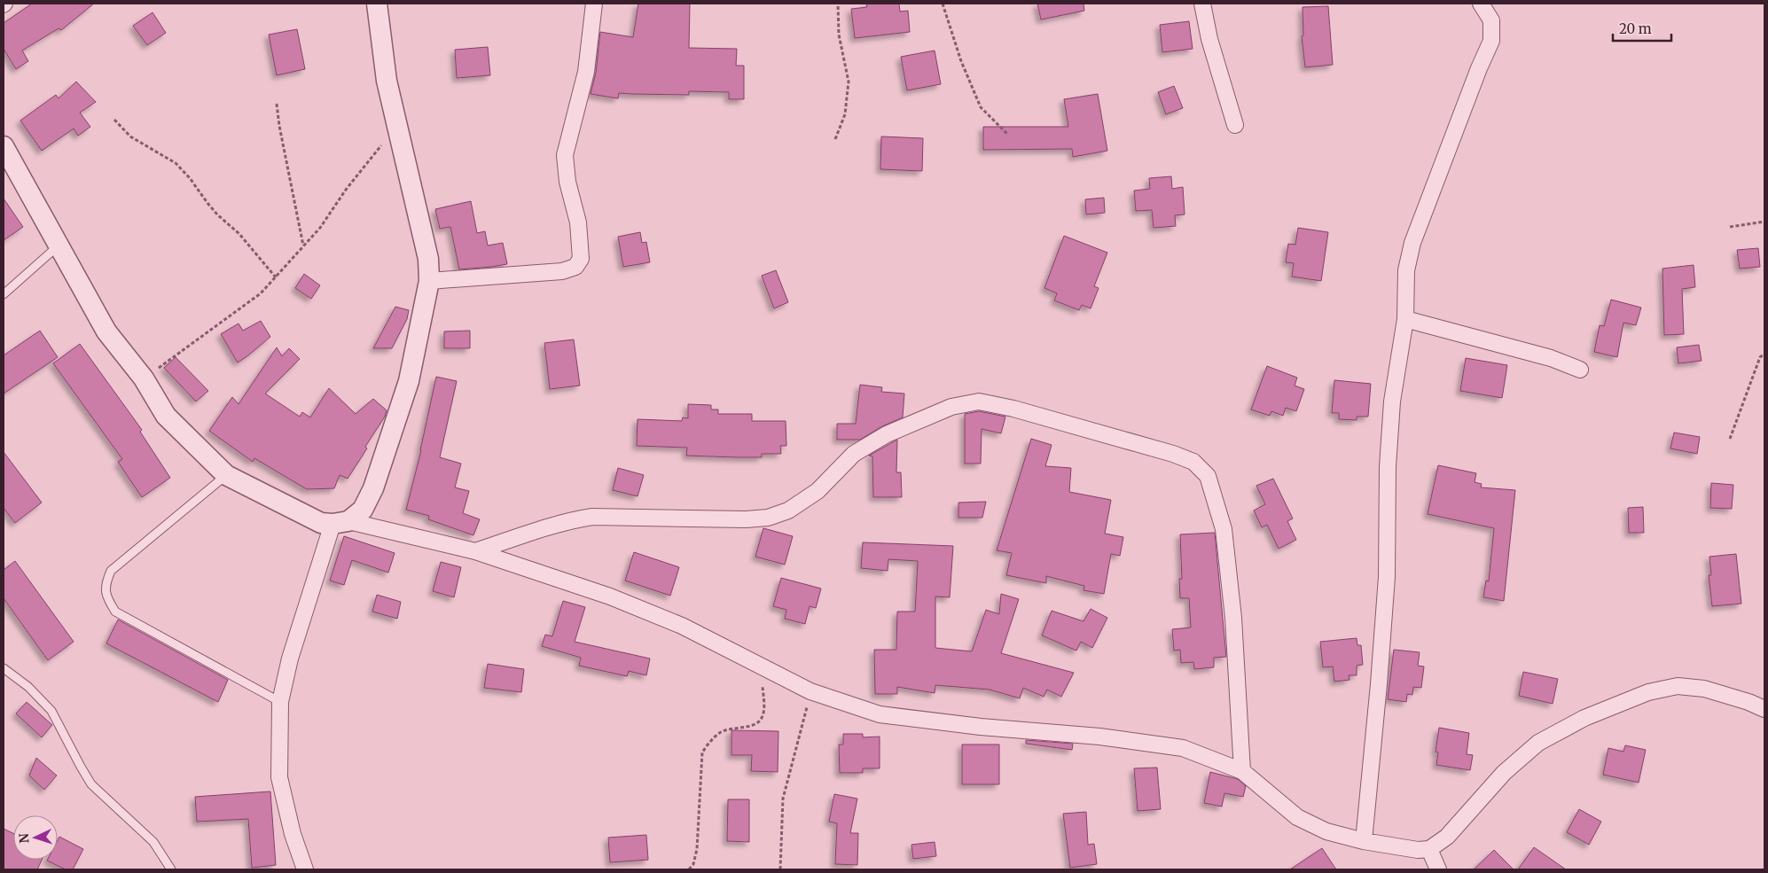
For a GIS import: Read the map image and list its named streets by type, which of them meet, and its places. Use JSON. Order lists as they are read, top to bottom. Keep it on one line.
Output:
{"scale_bar":"20 m","north":"left"}
